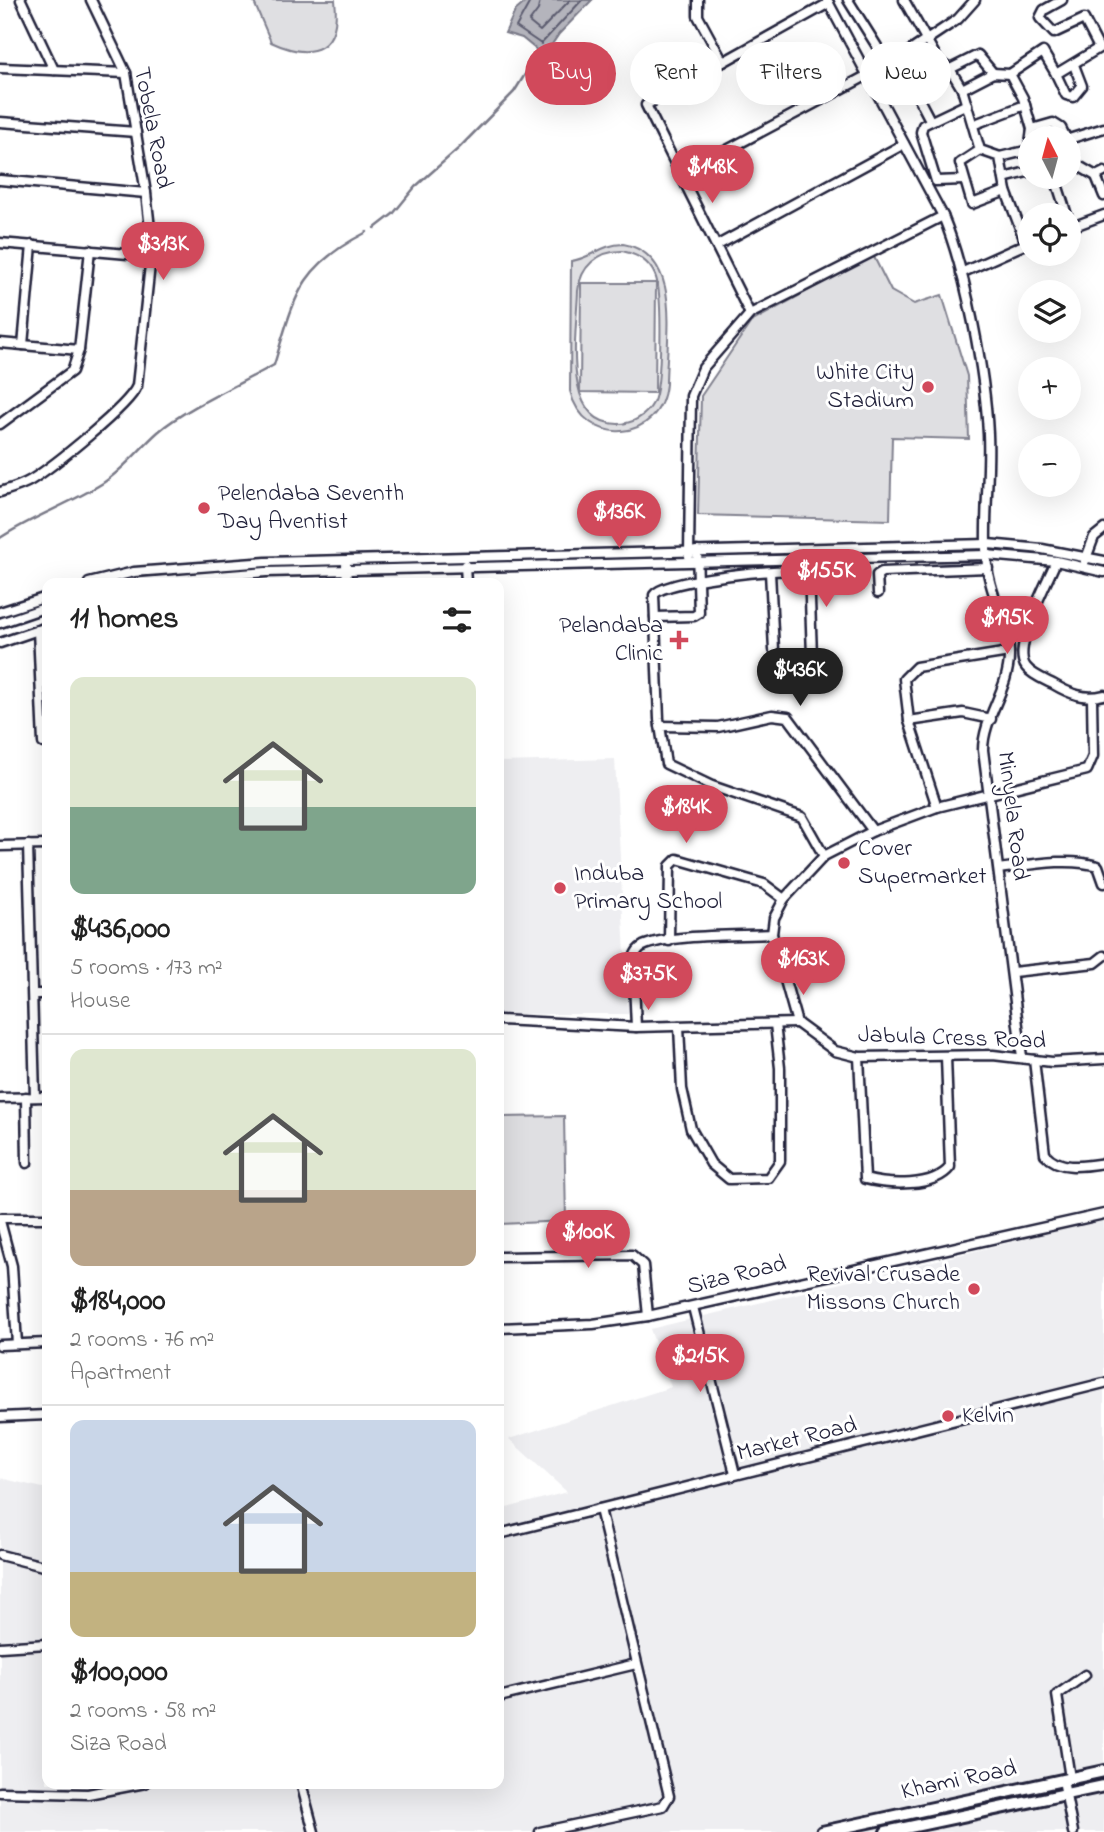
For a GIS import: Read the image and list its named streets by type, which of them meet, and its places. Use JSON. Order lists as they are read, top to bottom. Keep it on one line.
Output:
{"streets":{"main road":["Khami Road"],"street":["Tobela Road","Minyela Road","Jabula Cress Road","Siza Road","Market Road"]},"crossings":[["Minyela Road","Jabula Cress Road"]],"places":{"other":["White City Stadium","Pelendaba Seventh Day Aventist","Cover Supermarket","Induba Primary School","Revival Crusade Missons Church","Kelvin"],"health":["Pelandaba Clinic"]},"north":"top","page":{"chip":["Buy","Rent","Filters","New"],"map_buttons":["+","−"],"price":["$148K","$313K","$136K","$155K","$195K","$436K","$184K","$163K","$375K","$100K","$215K"],"heading":"11 homes","list":[{"name":"$436,000","note":"5 rooms · 173 m² · House"},{"name":"$184,000","note":"2 rooms · 76 m² · Apartment"},{"name":"$100,000","note":"2 rooms · 58 m² · Siza Road"}]}}
